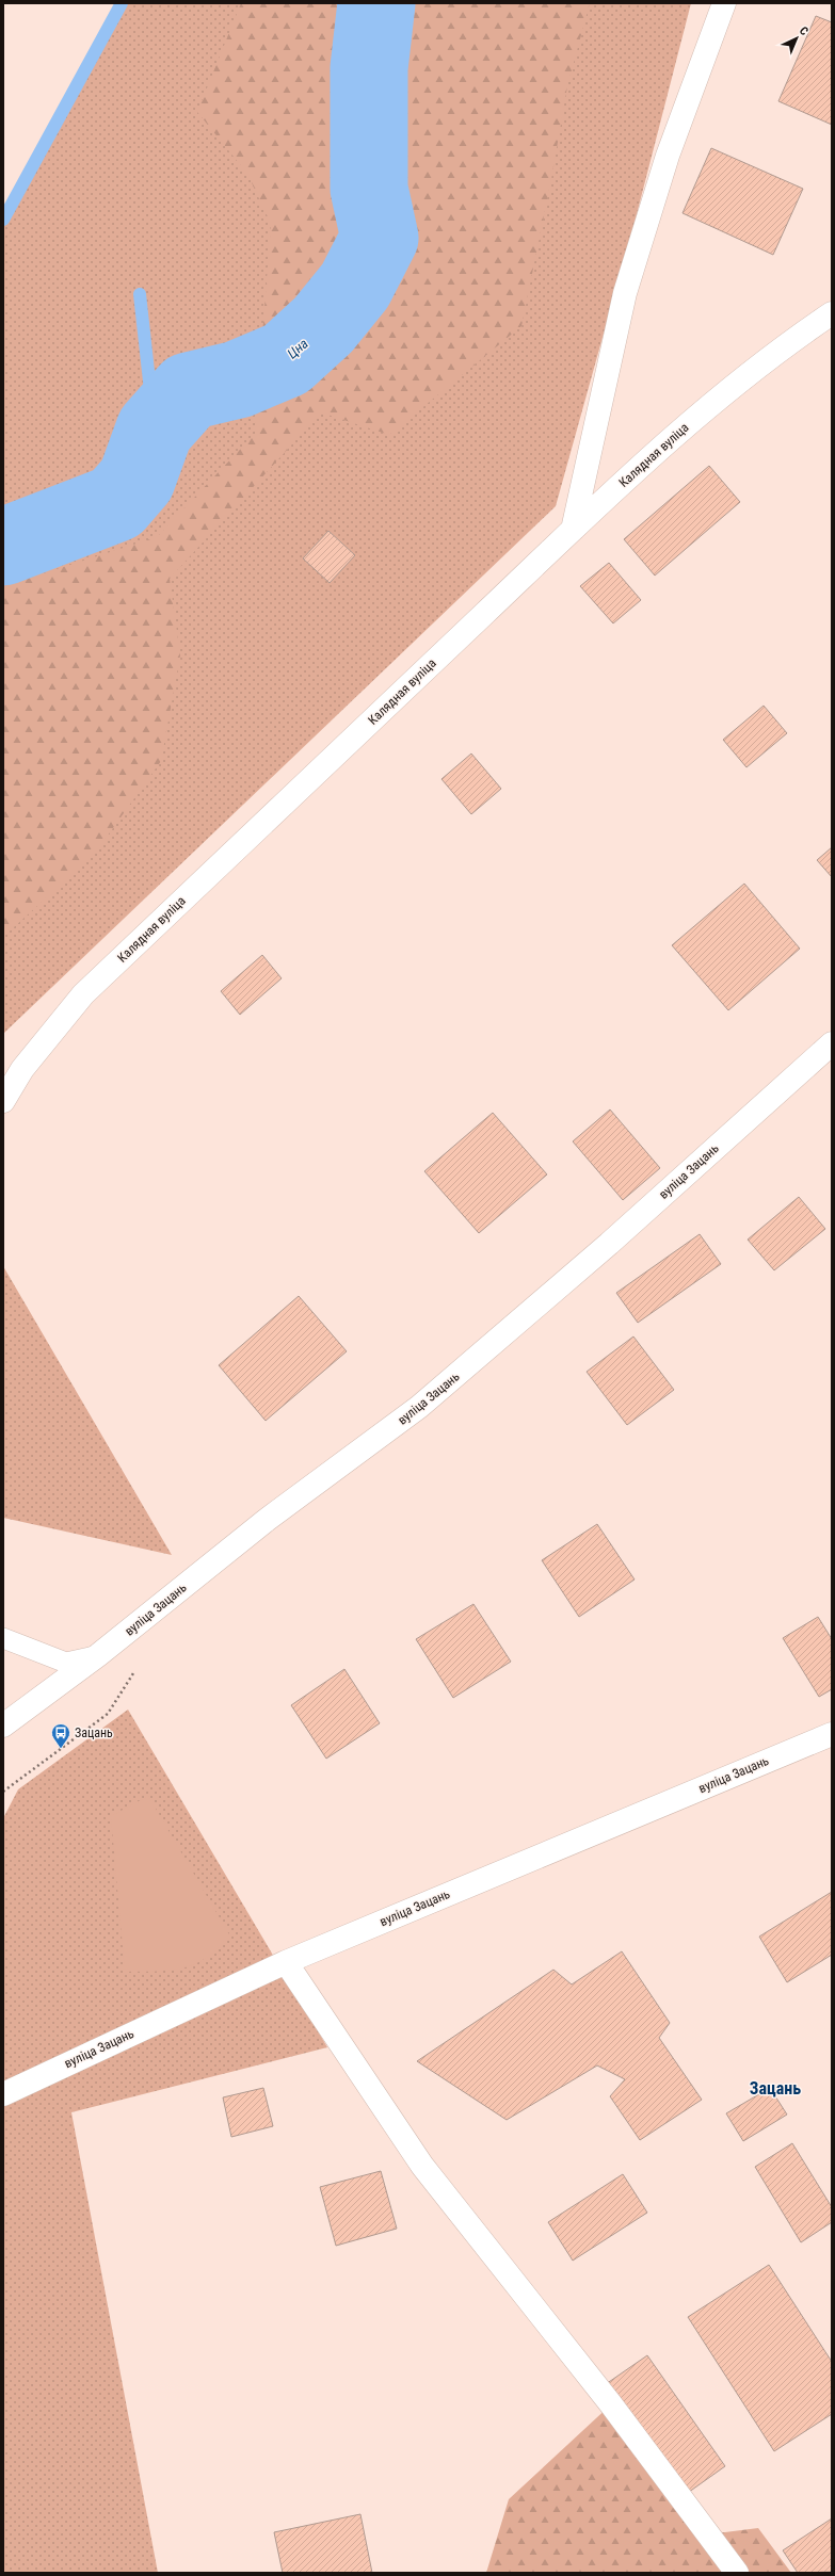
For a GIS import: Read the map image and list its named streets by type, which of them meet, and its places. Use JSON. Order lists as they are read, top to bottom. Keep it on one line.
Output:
{"streets":{"street":["Калядная вуліца","вуліца Зацань"]},"districts":["Зацань"],"water":["Цна"],"places":{"bus stop":["Зацань"]},"north":"top right"}
